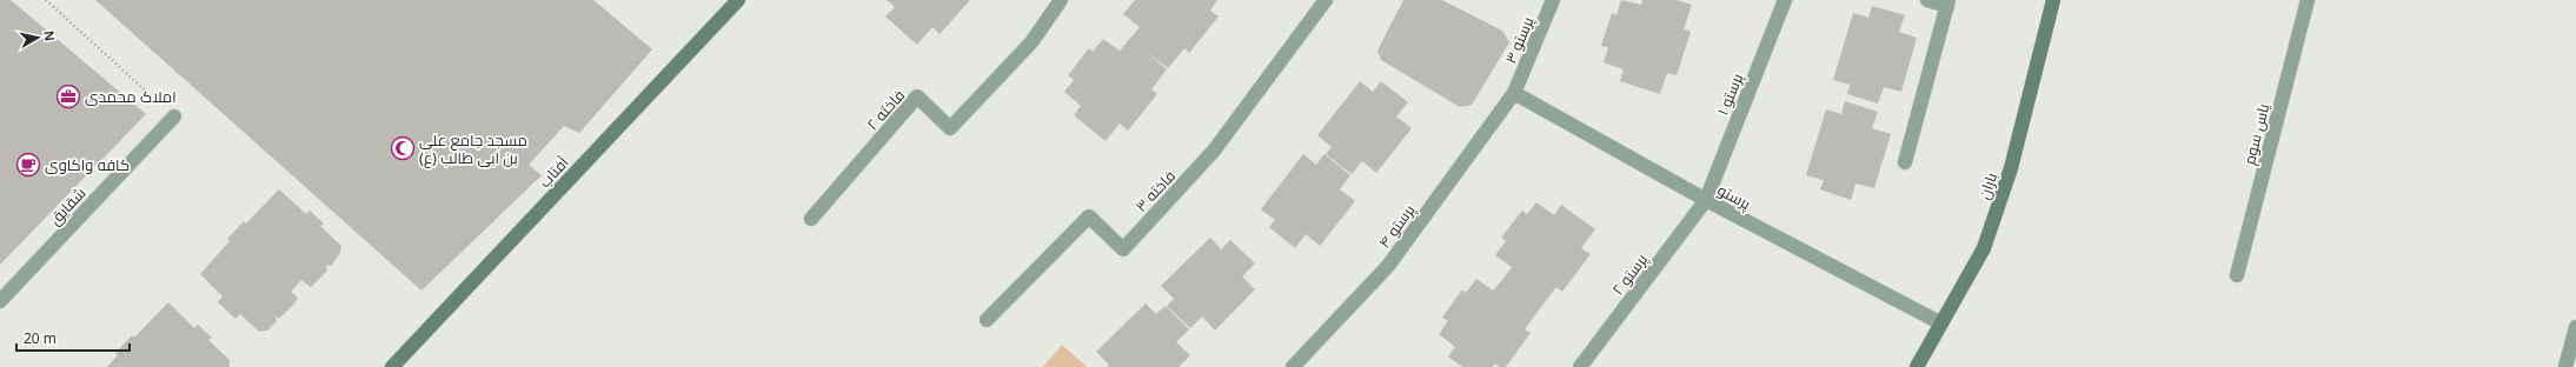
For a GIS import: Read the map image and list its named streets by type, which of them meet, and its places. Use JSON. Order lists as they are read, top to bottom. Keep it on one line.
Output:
{"streets":{"street":["پرستو ۳","پرستو ۱","فاخته ۲","یاس سوم","آفتاب","باران","فاخته ۳","پرستو","شقایق","پرستو ۴","پرستو ۲"]},"crossings":[["پرستو ۳","پرستو"],["پرستو ۳","پرستو ۴"],["پرستو ۱","پرستو"],["پرستو ۱","پرستو ۲"],["باران","پرستو"],["پرستو","پرستو ۴"],["پرستو","پرستو ۲"]],"places":{"office":["املاک محمدی"],"mosque":["مسجد جامع علی بن ابی طالب (ع)"],"cafe":["کافه واکاوی"]},"scale_bar":"20 m","north":"right"}
